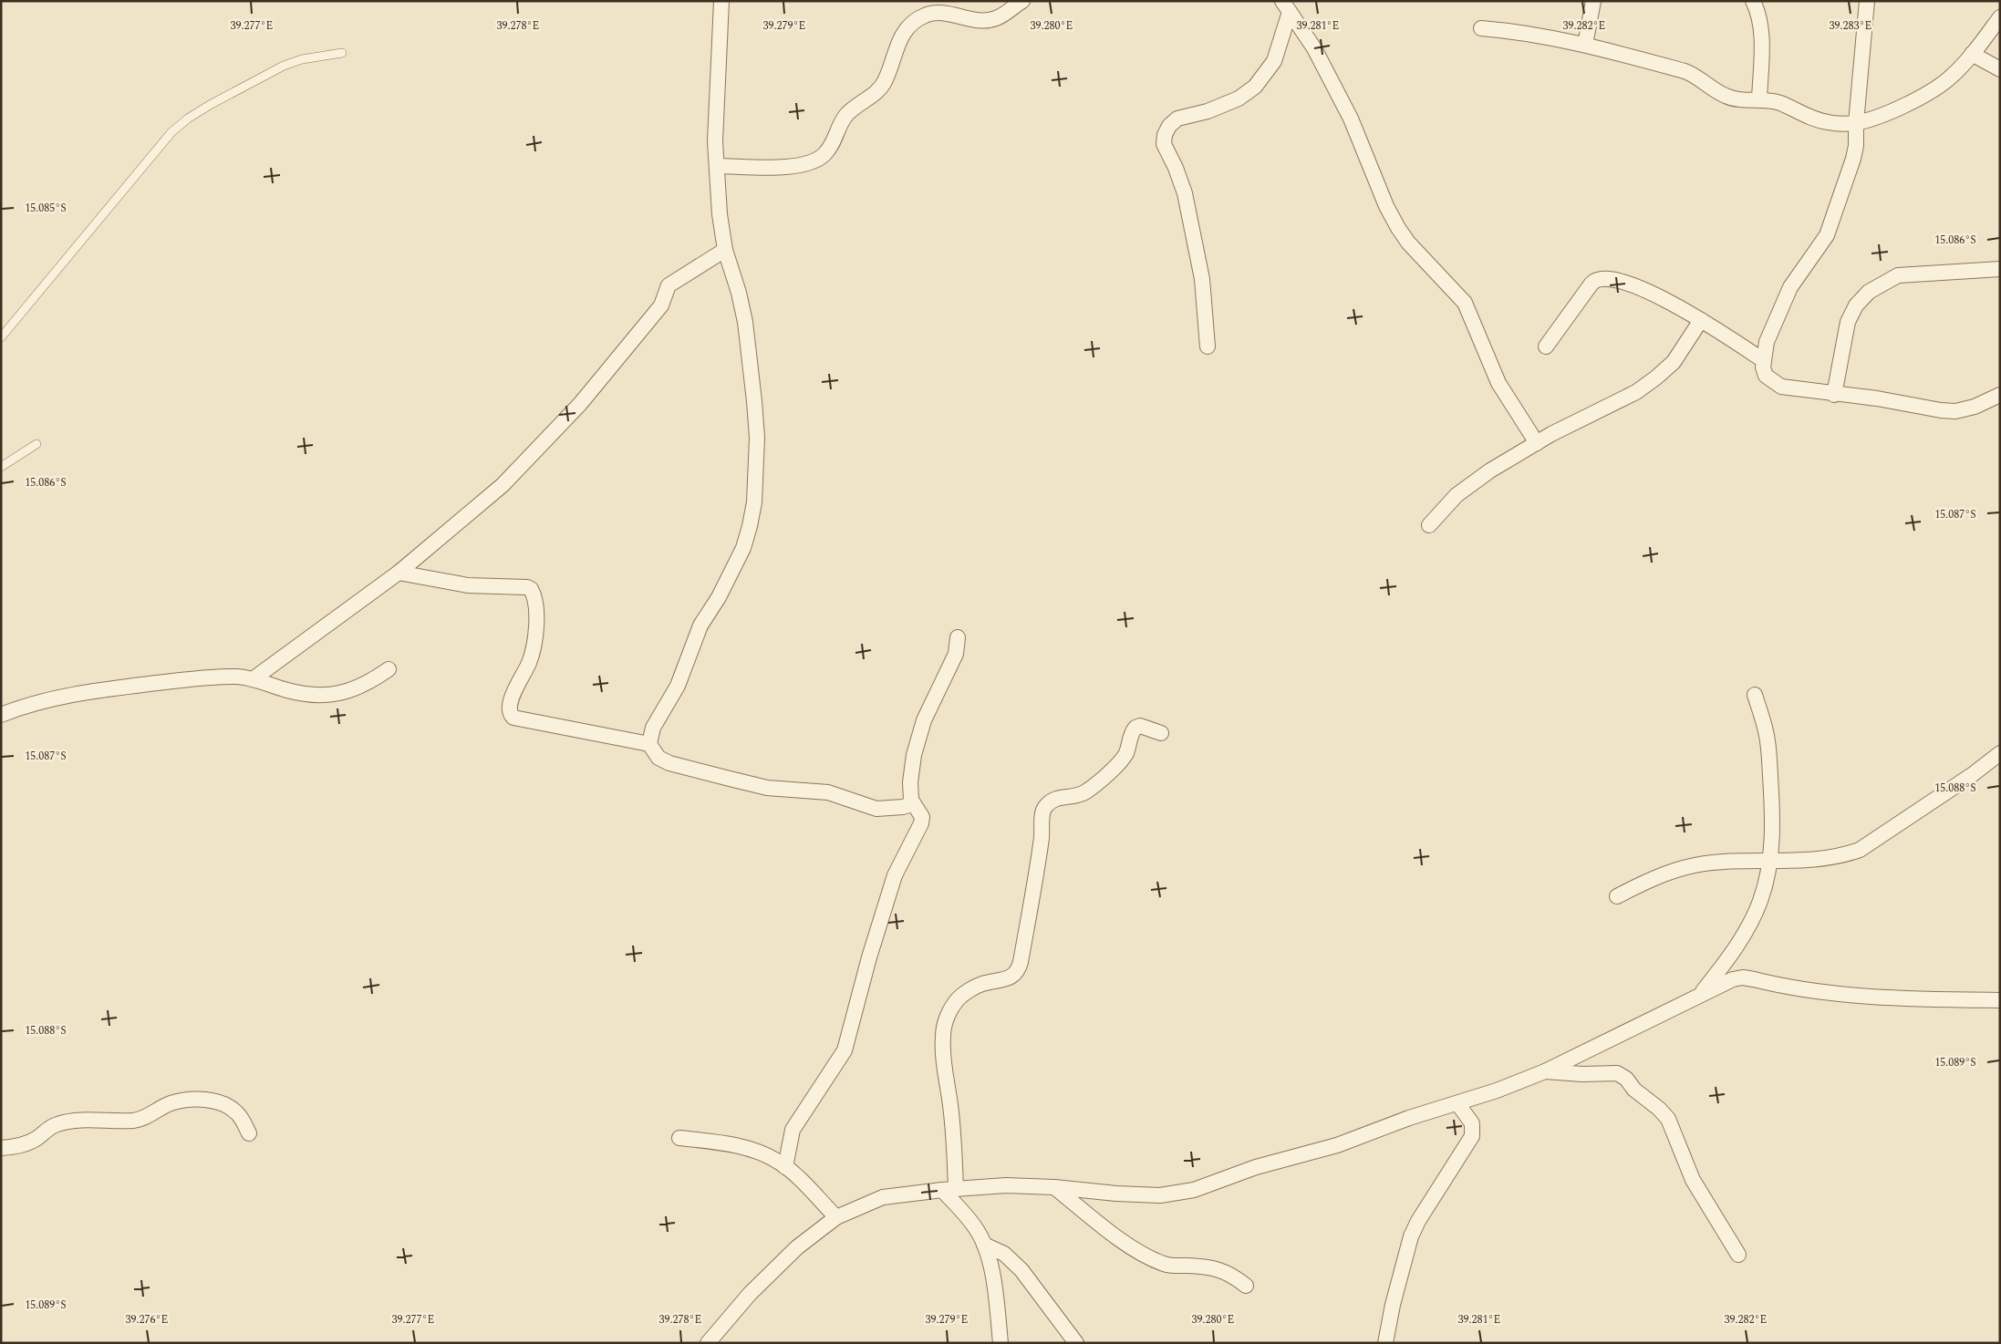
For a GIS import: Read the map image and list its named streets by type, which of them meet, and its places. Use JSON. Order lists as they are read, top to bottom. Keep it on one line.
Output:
{"coordinates":["39.277°E","39.278°E","39.279°E","39.280°E","39.281°E","39.282°E","39.283°E","15.085°S","15.086°S","15.087°S","15.088°S","15.089°S","39.276°E"]}
